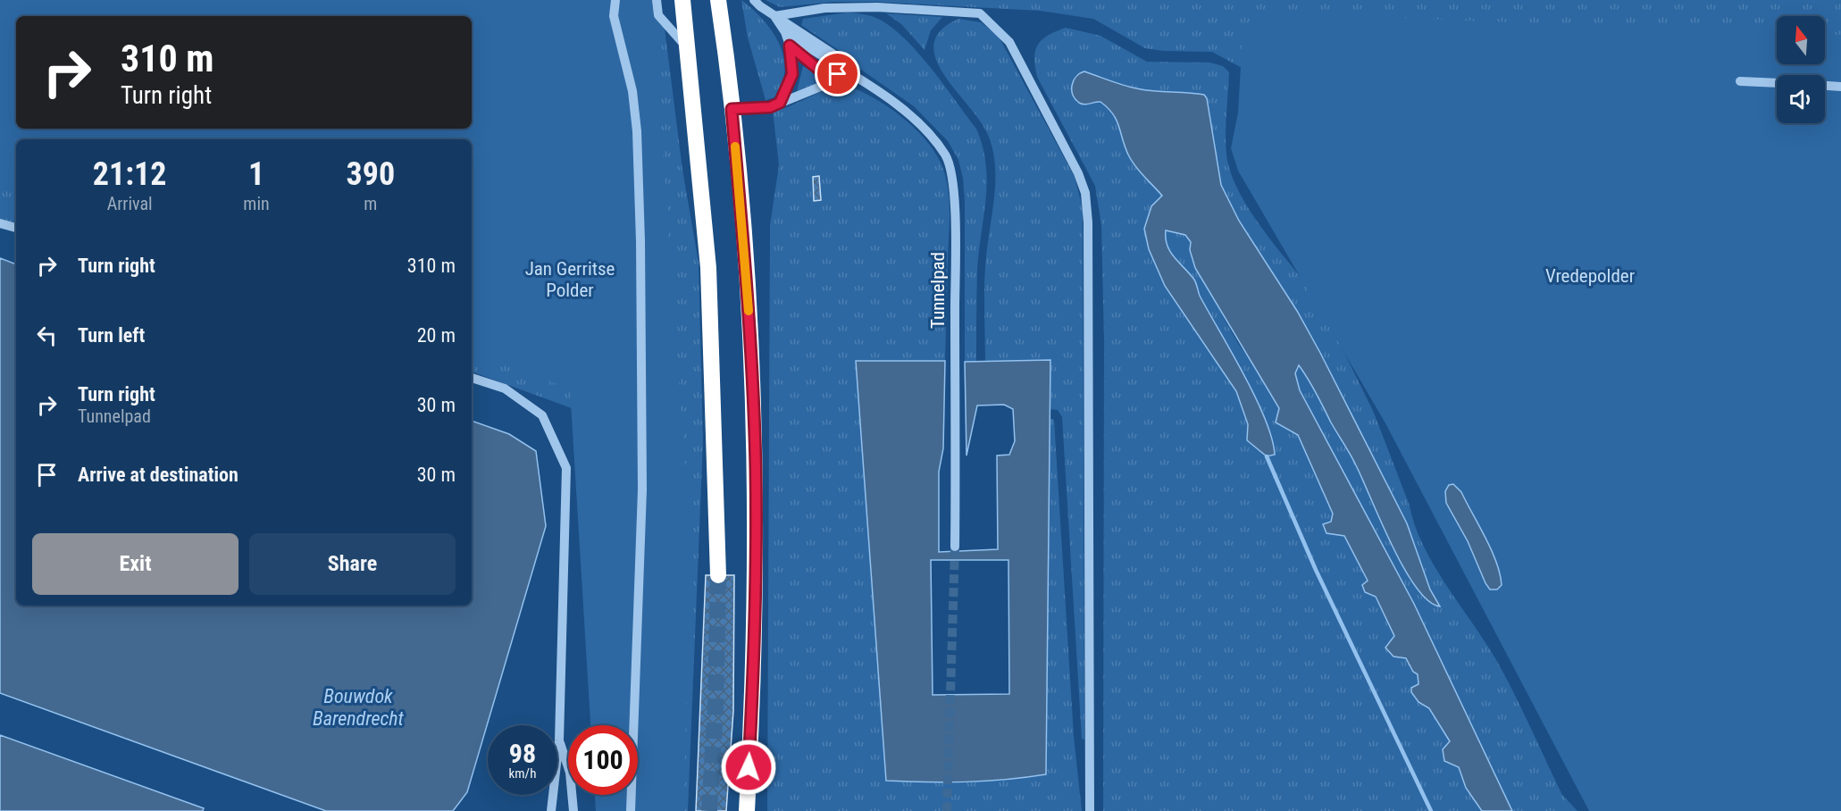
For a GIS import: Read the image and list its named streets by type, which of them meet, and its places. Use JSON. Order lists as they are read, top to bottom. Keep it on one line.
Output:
{"streets":{"street":["Tunnelpad"]},"water":["Bouwdok Barendrecht"],"parks":["Jan Gerritse Polder","Vredepolder"],"north":"top","page":{"turn":["310 m","Turn right"],"eta":["21:12","Arrival","1","min","390","m"],"list":[{"name":"Turn right","value":"310 m"},{"name":"Turn left","value":"20 m"},{"name":"Turn right","note":"Tunnelpad","value":"30 m"},{"name":"Arrive at destination","value":"30 m"}],"buttons":["Exit","Share"],"speed":"98 km/h","limit":"100"}}
